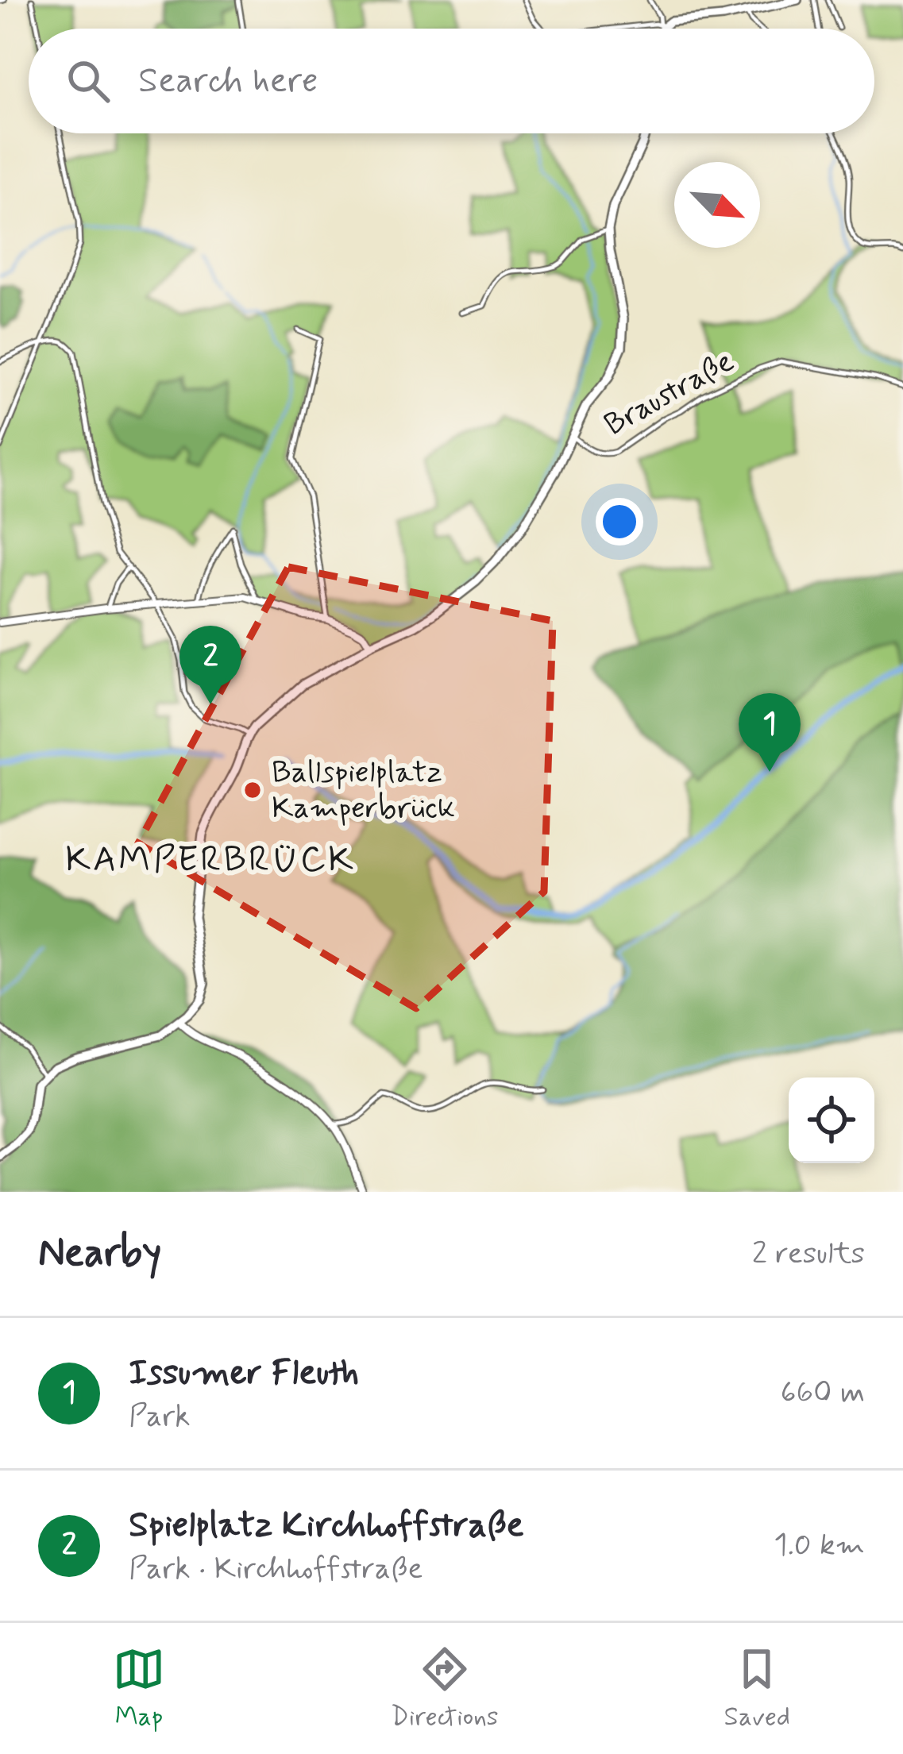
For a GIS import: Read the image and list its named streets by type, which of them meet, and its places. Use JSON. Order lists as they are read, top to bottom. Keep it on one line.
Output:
{"streets":{"street":["Braustraße"]},"districts":["KAMPERBRÜCK"],"places":["Ballspielplatz Kamperbrück"],"north":"bottom right","page":{"search":"Search here","pins":["2","1"],"heading":["Nearby","2 results"],"list":[{"mark":"1","name":"Issumer Fleuth","note":"Park","value":"660 m"},{"mark":"2","name":"Spielplatz Kirchhoffstraße","note":"Park · Kirchhoffstraße","value":"1.0 km"}],"nav":["Map","Directions","Saved"]}}
